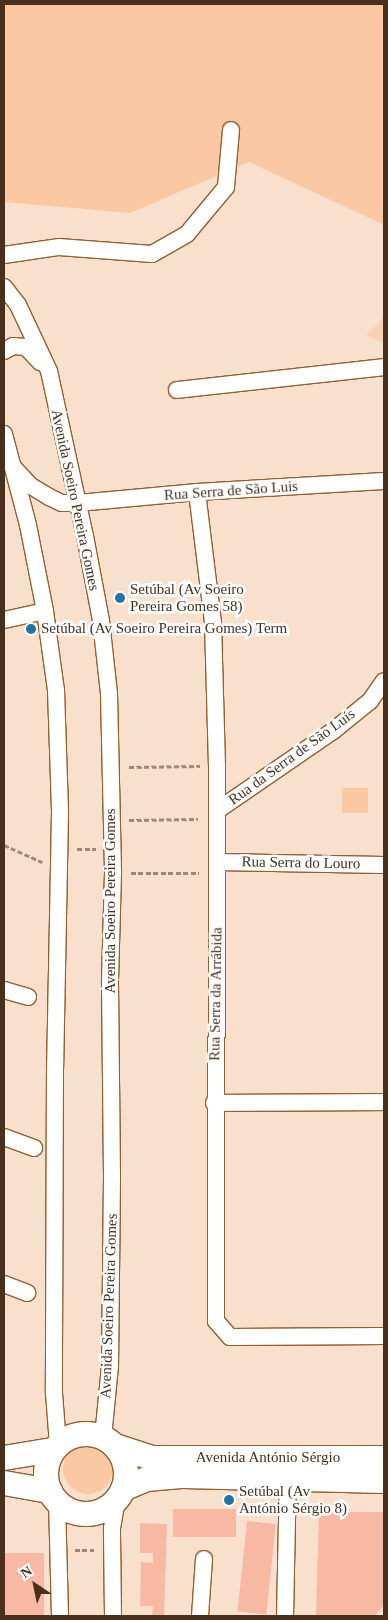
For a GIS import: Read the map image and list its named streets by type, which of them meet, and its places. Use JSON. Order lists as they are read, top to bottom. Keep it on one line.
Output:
{"streets":{"main road":["Avenida Soeiro Pereira Gomes","Avenida António Sérgio"],"street":["Rua Serra de São Luis","Rua da Serra de São Luís","Rua Serra do Louro","Rua Serra da Arrábida"]},"crossings":[["Rua Serra de São Luis","Avenida Soeiro Pereira Gomes"],["Rua Serra de São Luis","Rua Serra da Arrábida"],["Avenida Soeiro Pereira Gomes","Avenida António Sérgio"],["Rua da Serra de São Luís","Rua Serra da Arrábida"],["Rua Serra do Louro","Rua Serra da Arrábida"]],"places":["Setúbal (Av Soeiro Pereira Gomes 58)","Setúbal (Av Soeiro Pereira Gomes) Term","Setúbal (Av António Sérgio 8)"],"north":"top left"}
